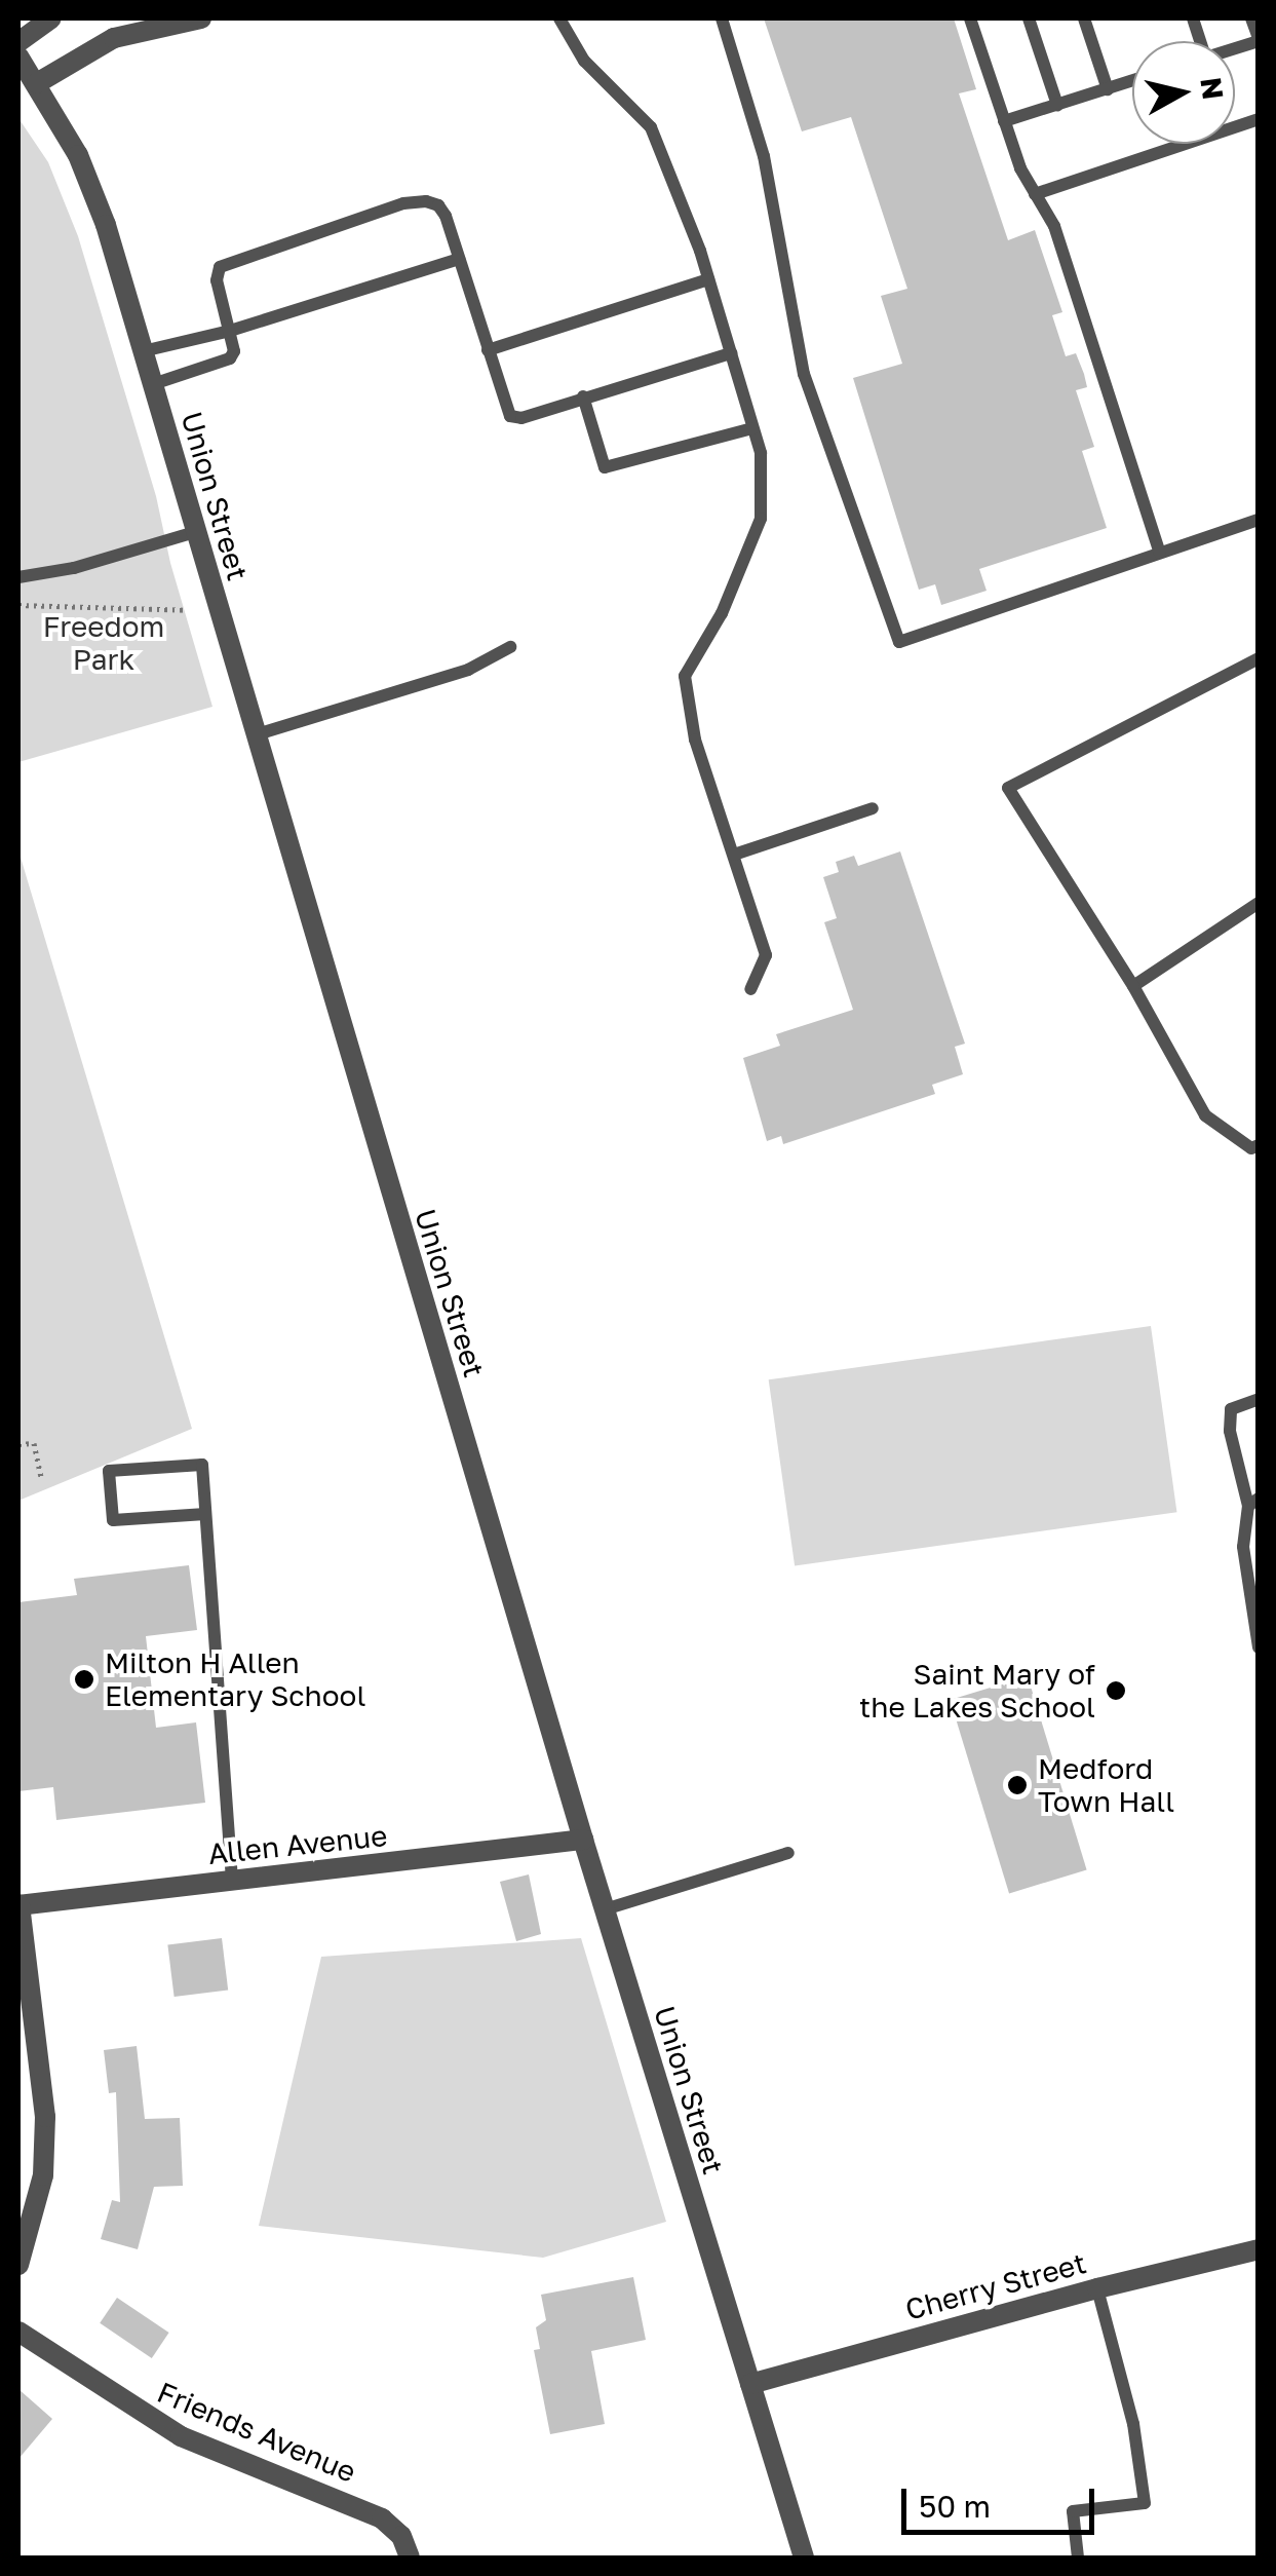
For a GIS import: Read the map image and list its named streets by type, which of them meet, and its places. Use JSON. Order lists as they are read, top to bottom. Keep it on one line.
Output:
{"streets":{"street":["Union Street","Allen Avenue","Cherry Street","Friends Avenue"]},"crossings":[["Union Street","Allen Avenue"],["Union Street","Cherry Street"]],"parks":["Freedom Park"],"places":["Milton H Allen Elementary School","Saint Mary of the Lakes School","Medford Town Hall"],"scale_bar":"50 m","north":"right"}
